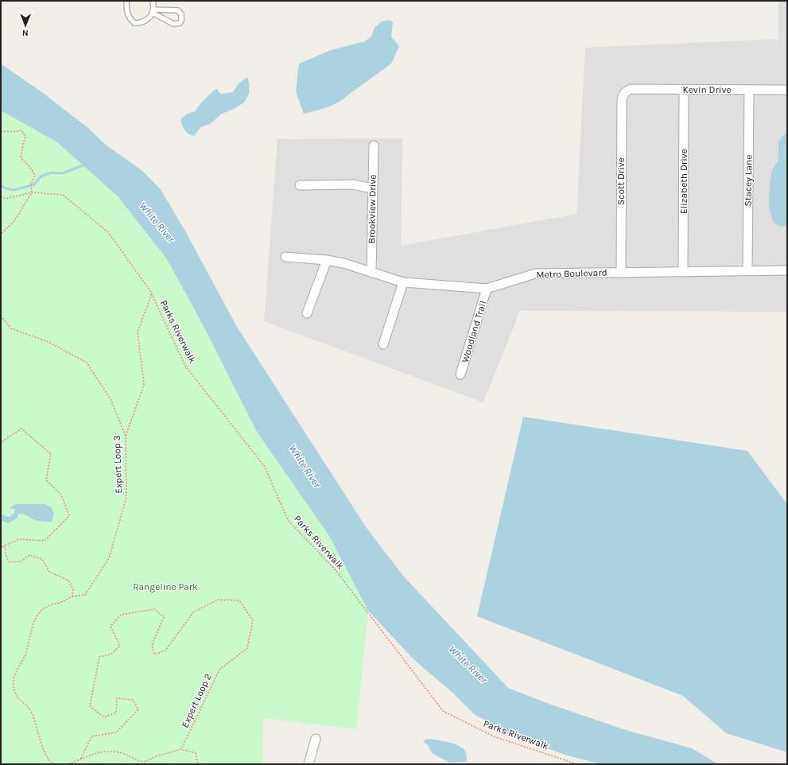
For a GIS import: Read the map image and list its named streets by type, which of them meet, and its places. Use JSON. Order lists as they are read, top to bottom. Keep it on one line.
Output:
{"streets":{"street":["Kevin Drive","Stacey Lane","Scott Drive","Elizabeth Drive","Brookview Drive","Metro Boulevard","Woodland Trail"],"path":["Parks Riverwalk","Expert Loop 3","Expert Loop 2"]},"crossings":[["Kevin Drive","Stacey Lane"],["Kevin Drive","Scott Drive"],["Kevin Drive","Elizabeth Drive"],["Stacey Lane","Metro Boulevard"],["Scott Drive","Metro Boulevard"],["Elizabeth Drive","Metro Boulevard"],["Brookview Drive","Metro Boulevard"],["Metro Boulevard","Woodland Trail"]],"water":["White River"],"parks":["Rangeline Park"],"north":"bottom"}
